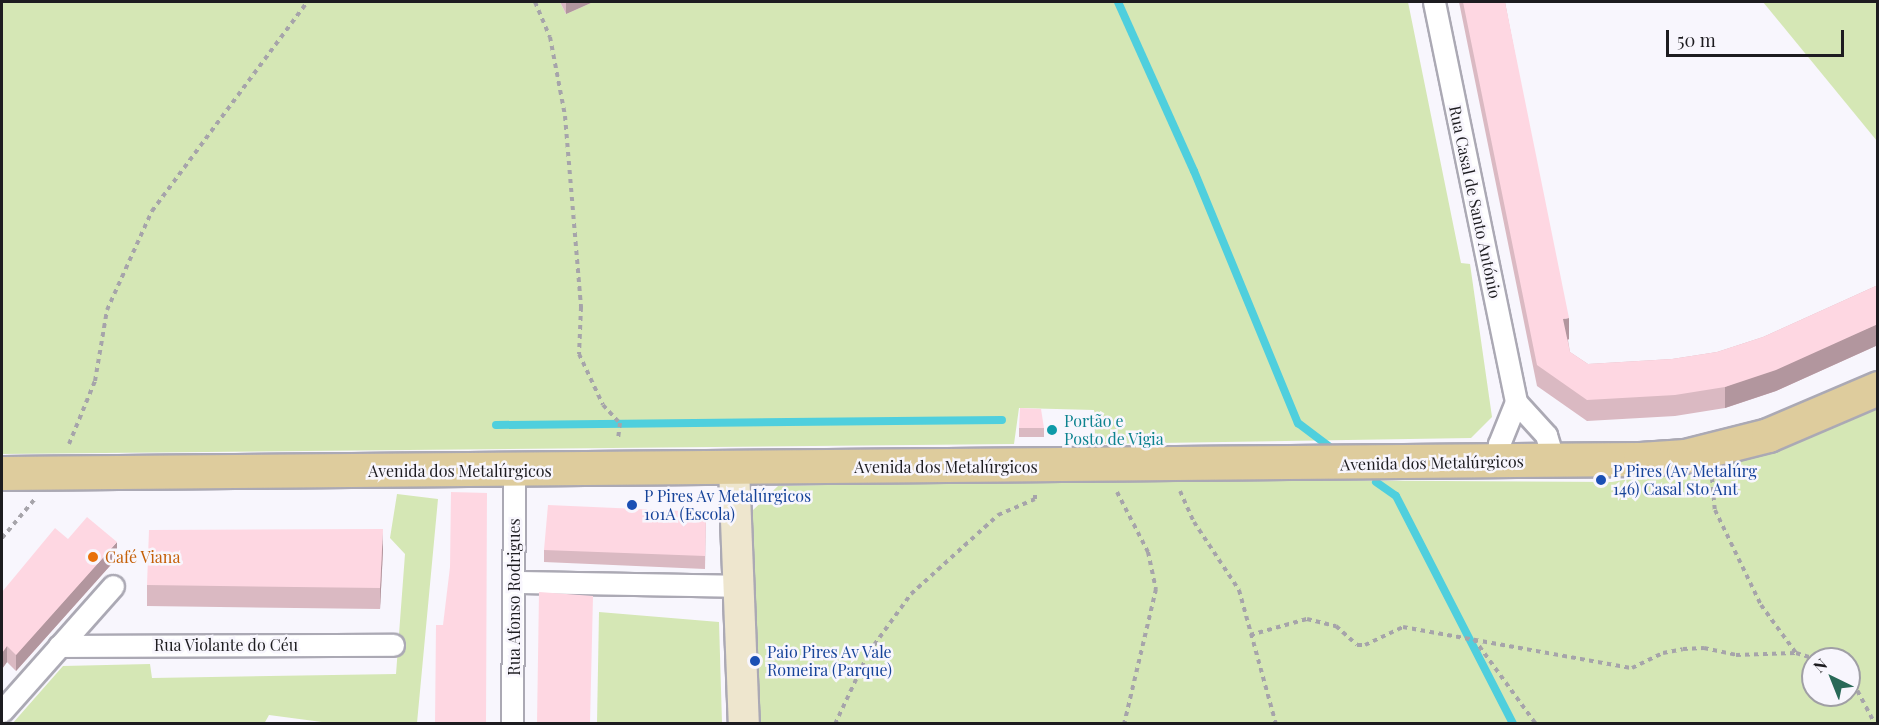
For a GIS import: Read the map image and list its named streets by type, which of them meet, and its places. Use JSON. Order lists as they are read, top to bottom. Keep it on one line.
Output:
{"streets":{"main road":["Avenida dos Metalúrgicos"],"street":["Rua Casal de Santo António","Rua Afonso Rodrigues","Rua Violante do Céu"]},"crossings":[["Avenida dos Metalúrgicos","Rua Afonso Rodrigues"]],"places":["Portão e Posto de Vigia","P Pires (Av Metalúrg 146) Casal Sto Ant","P Pires Av Metalúrgicos 101A (Escola)","Café Viana","Paio Pires Av Vale Romeira (Parque)"],"scale_bar":"50 m","north":"top left"}
